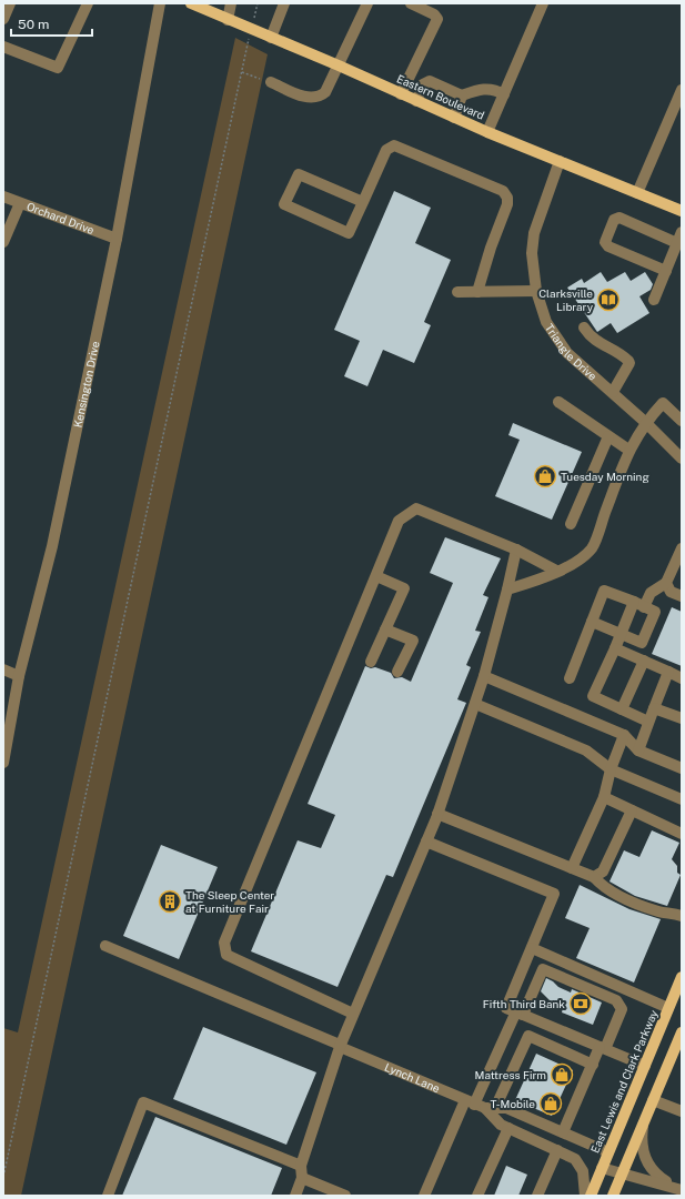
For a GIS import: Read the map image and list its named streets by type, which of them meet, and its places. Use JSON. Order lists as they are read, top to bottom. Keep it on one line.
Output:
{"streets":{"main road":["Eastern Boulevard","East Lewis and Clark Parkway"],"street":["Orchard Drive","Triangle Drive","Kensington Drive","Lynch Lane"]},"crossings":[["Eastern Boulevard","Triangle Drive"],["Orchard Drive","Kensington Drive"],["Lynch Lane","East Lewis and Clark Parkway"]],"places":{"library":["Clarksville Library"],"shop":["Tuesday Morning","Mattress Firm","T-Mobile"],"building":["The Sleep Center at Furniture Fair"],"bank":["Fifth Third Bank"]},"scale_bar":"50 m"}
